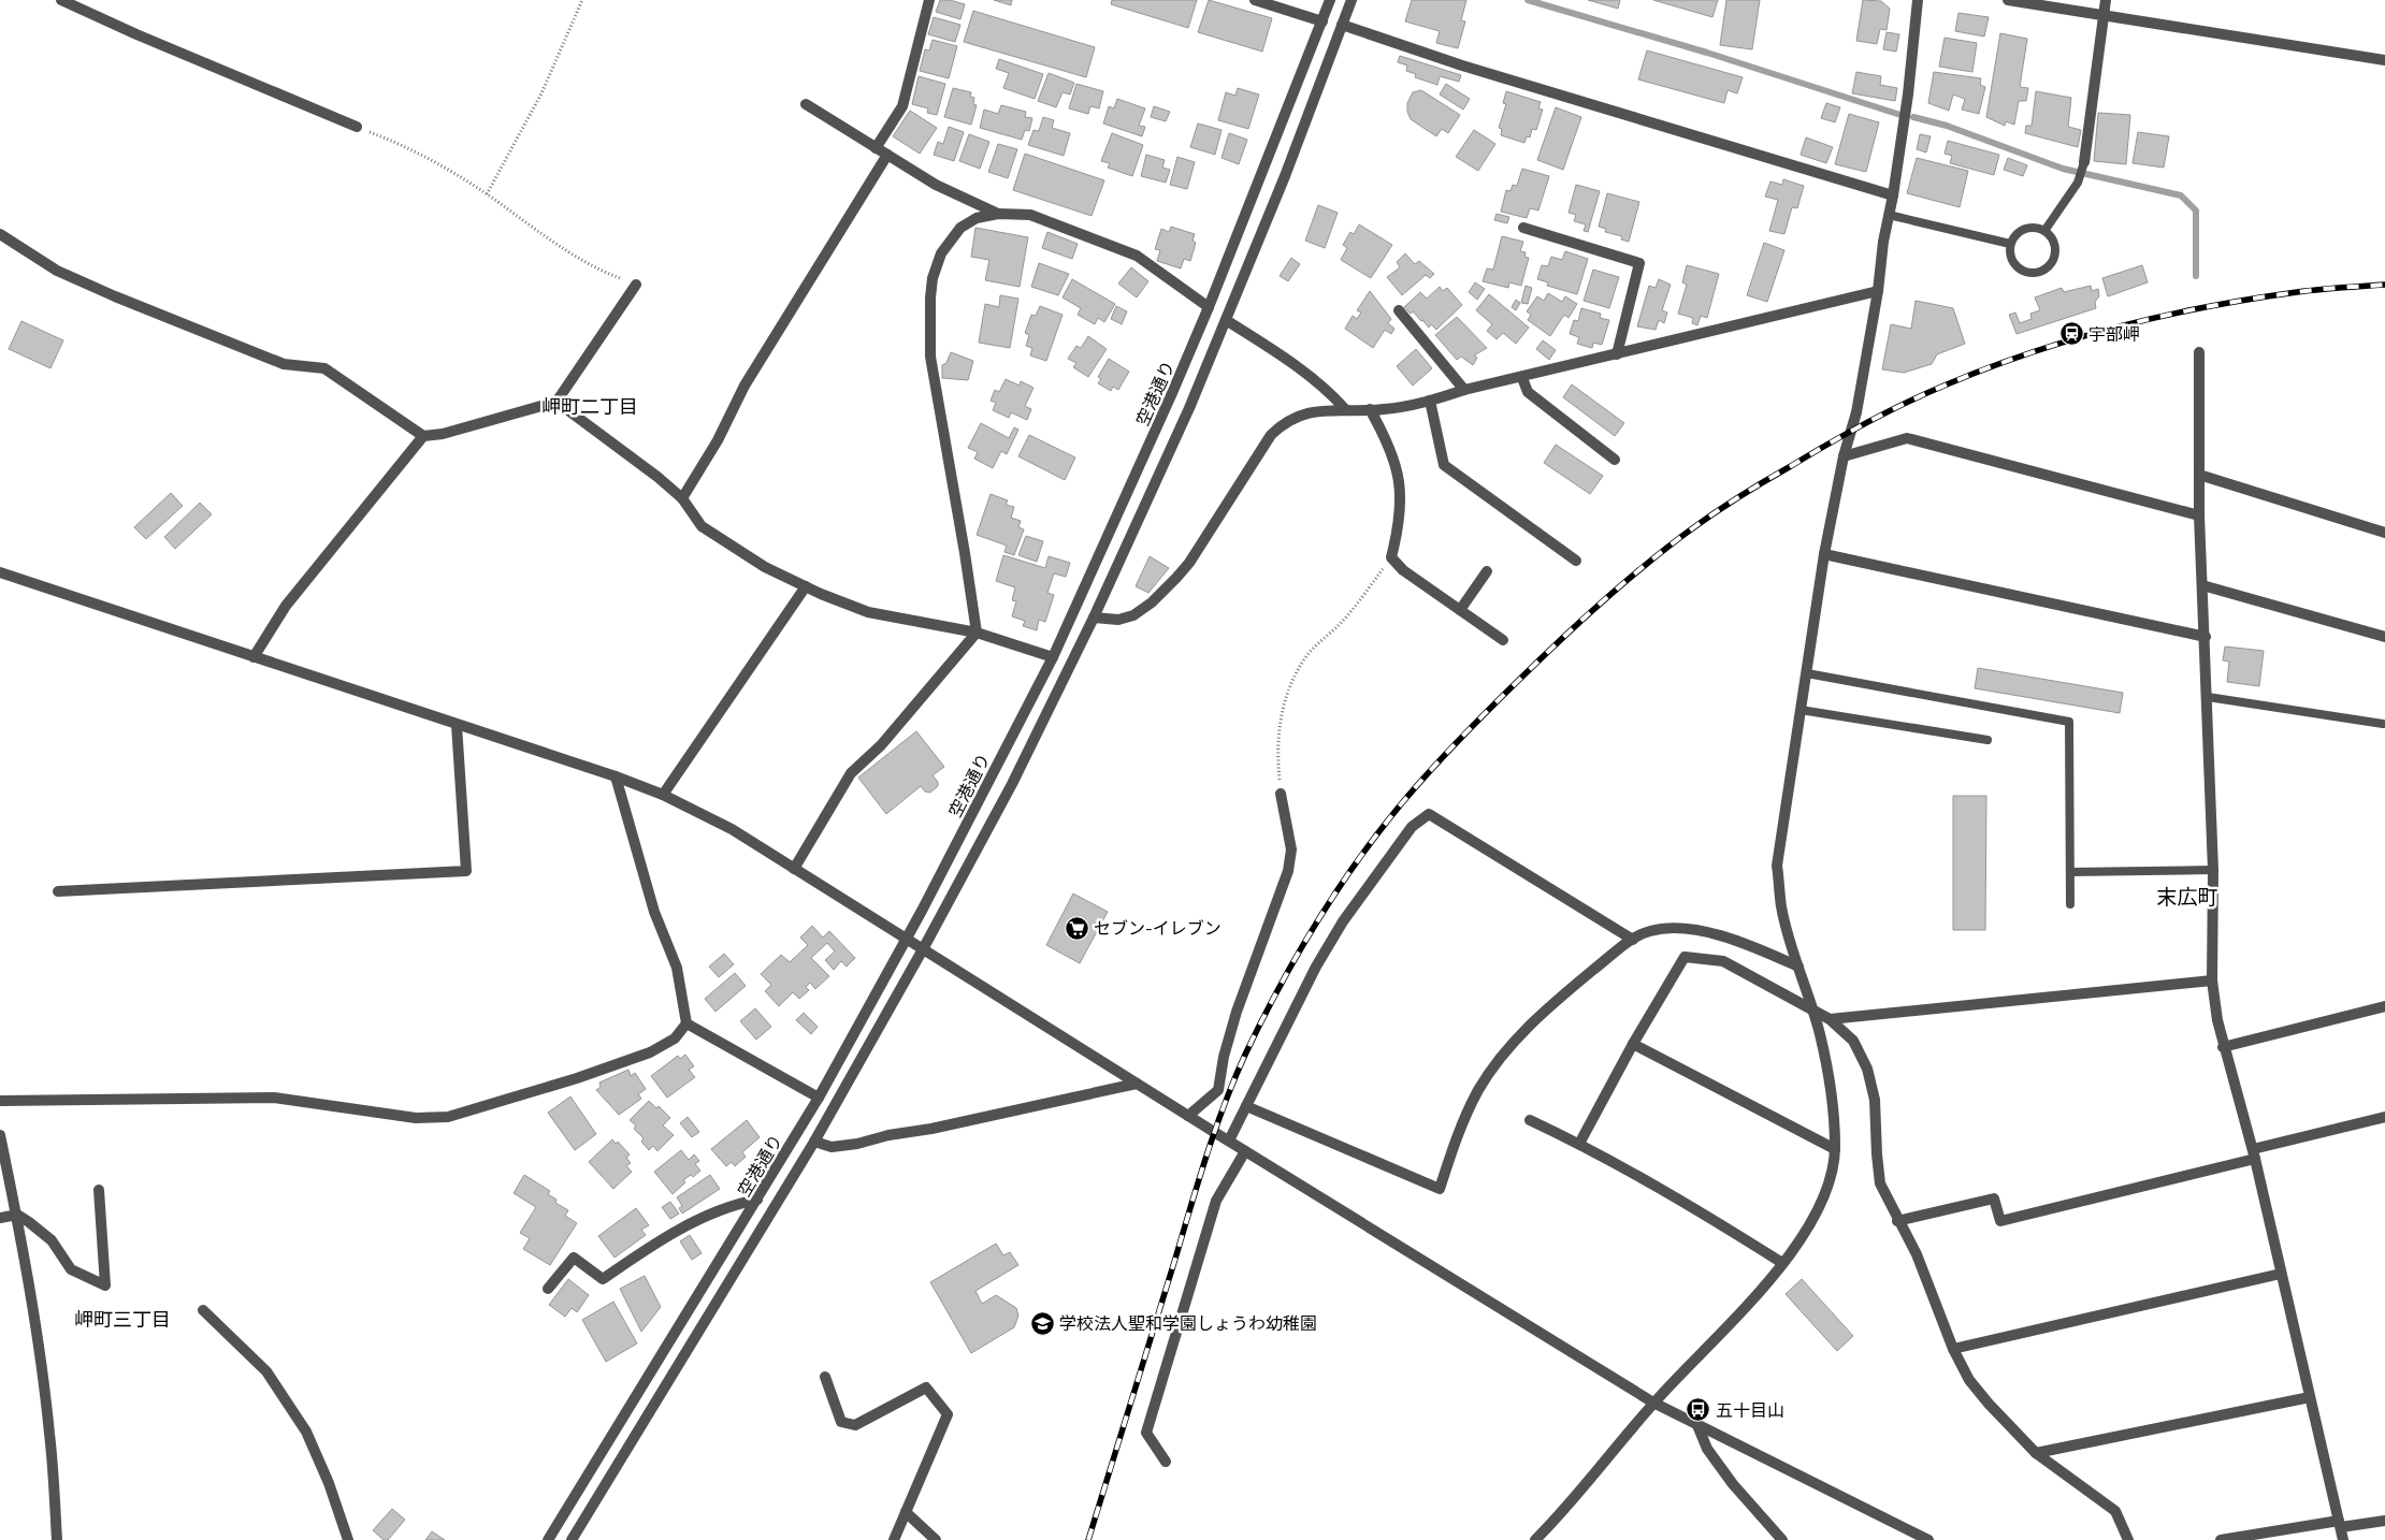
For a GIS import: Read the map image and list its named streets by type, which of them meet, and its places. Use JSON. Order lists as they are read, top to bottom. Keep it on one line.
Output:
{"streets":{"street":["空港通り"]},"districts":["岬町二丁目","末広町","岬町三丁目"],"places":{"station":["宇部岬"],"supermarket":["セブン-イレブン"],"school or university":["学校法人聖和学園しょうわ幼稚園"],"bus stop":["五十目山"]}}
